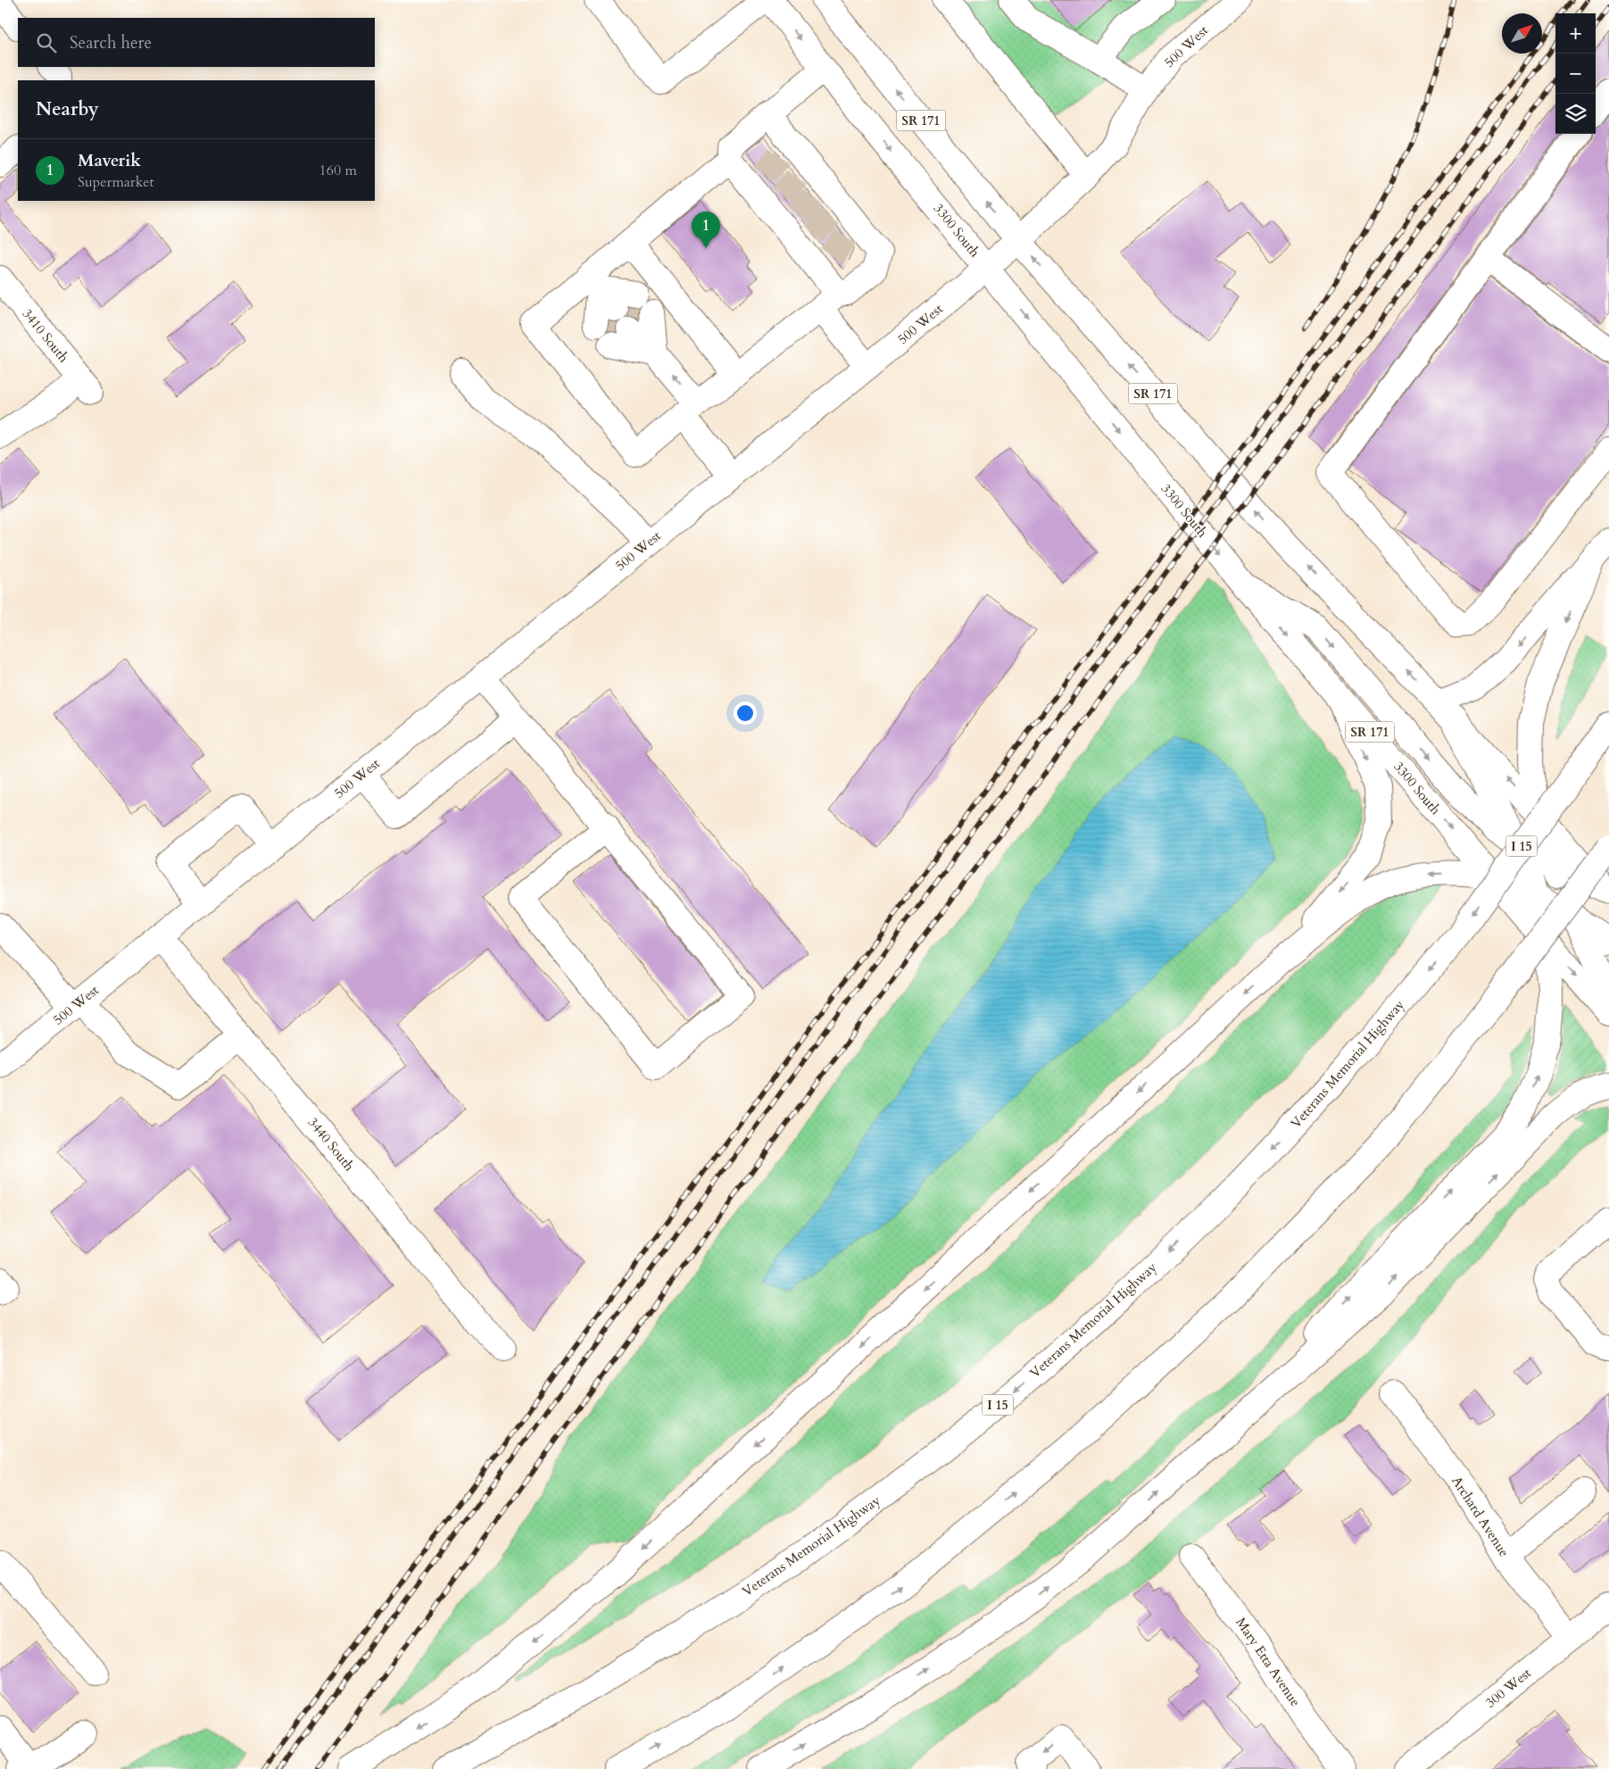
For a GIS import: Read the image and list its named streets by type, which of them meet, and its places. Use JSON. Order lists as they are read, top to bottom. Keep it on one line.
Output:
{"streets":{"main road":["500 West","SR 171","3300 South","3410 South","I 15","Veterans Memorial Highway","3440 South","Archard Avenue","Mary Etta Avenue","300 West"]},"crossings":[["500 West","SR 171"],["500 West","3300 South"],["500 West","3440 South"],["Archard Avenue","300 West"]],"north":"top right","page":{"map_buttons":["+","−"],"search":"Search here","heading":"Nearby","list":[{"mark":"1","name":"Maverik","note":"Supermarket","value":"160 m"}],"pins":"1"}}
